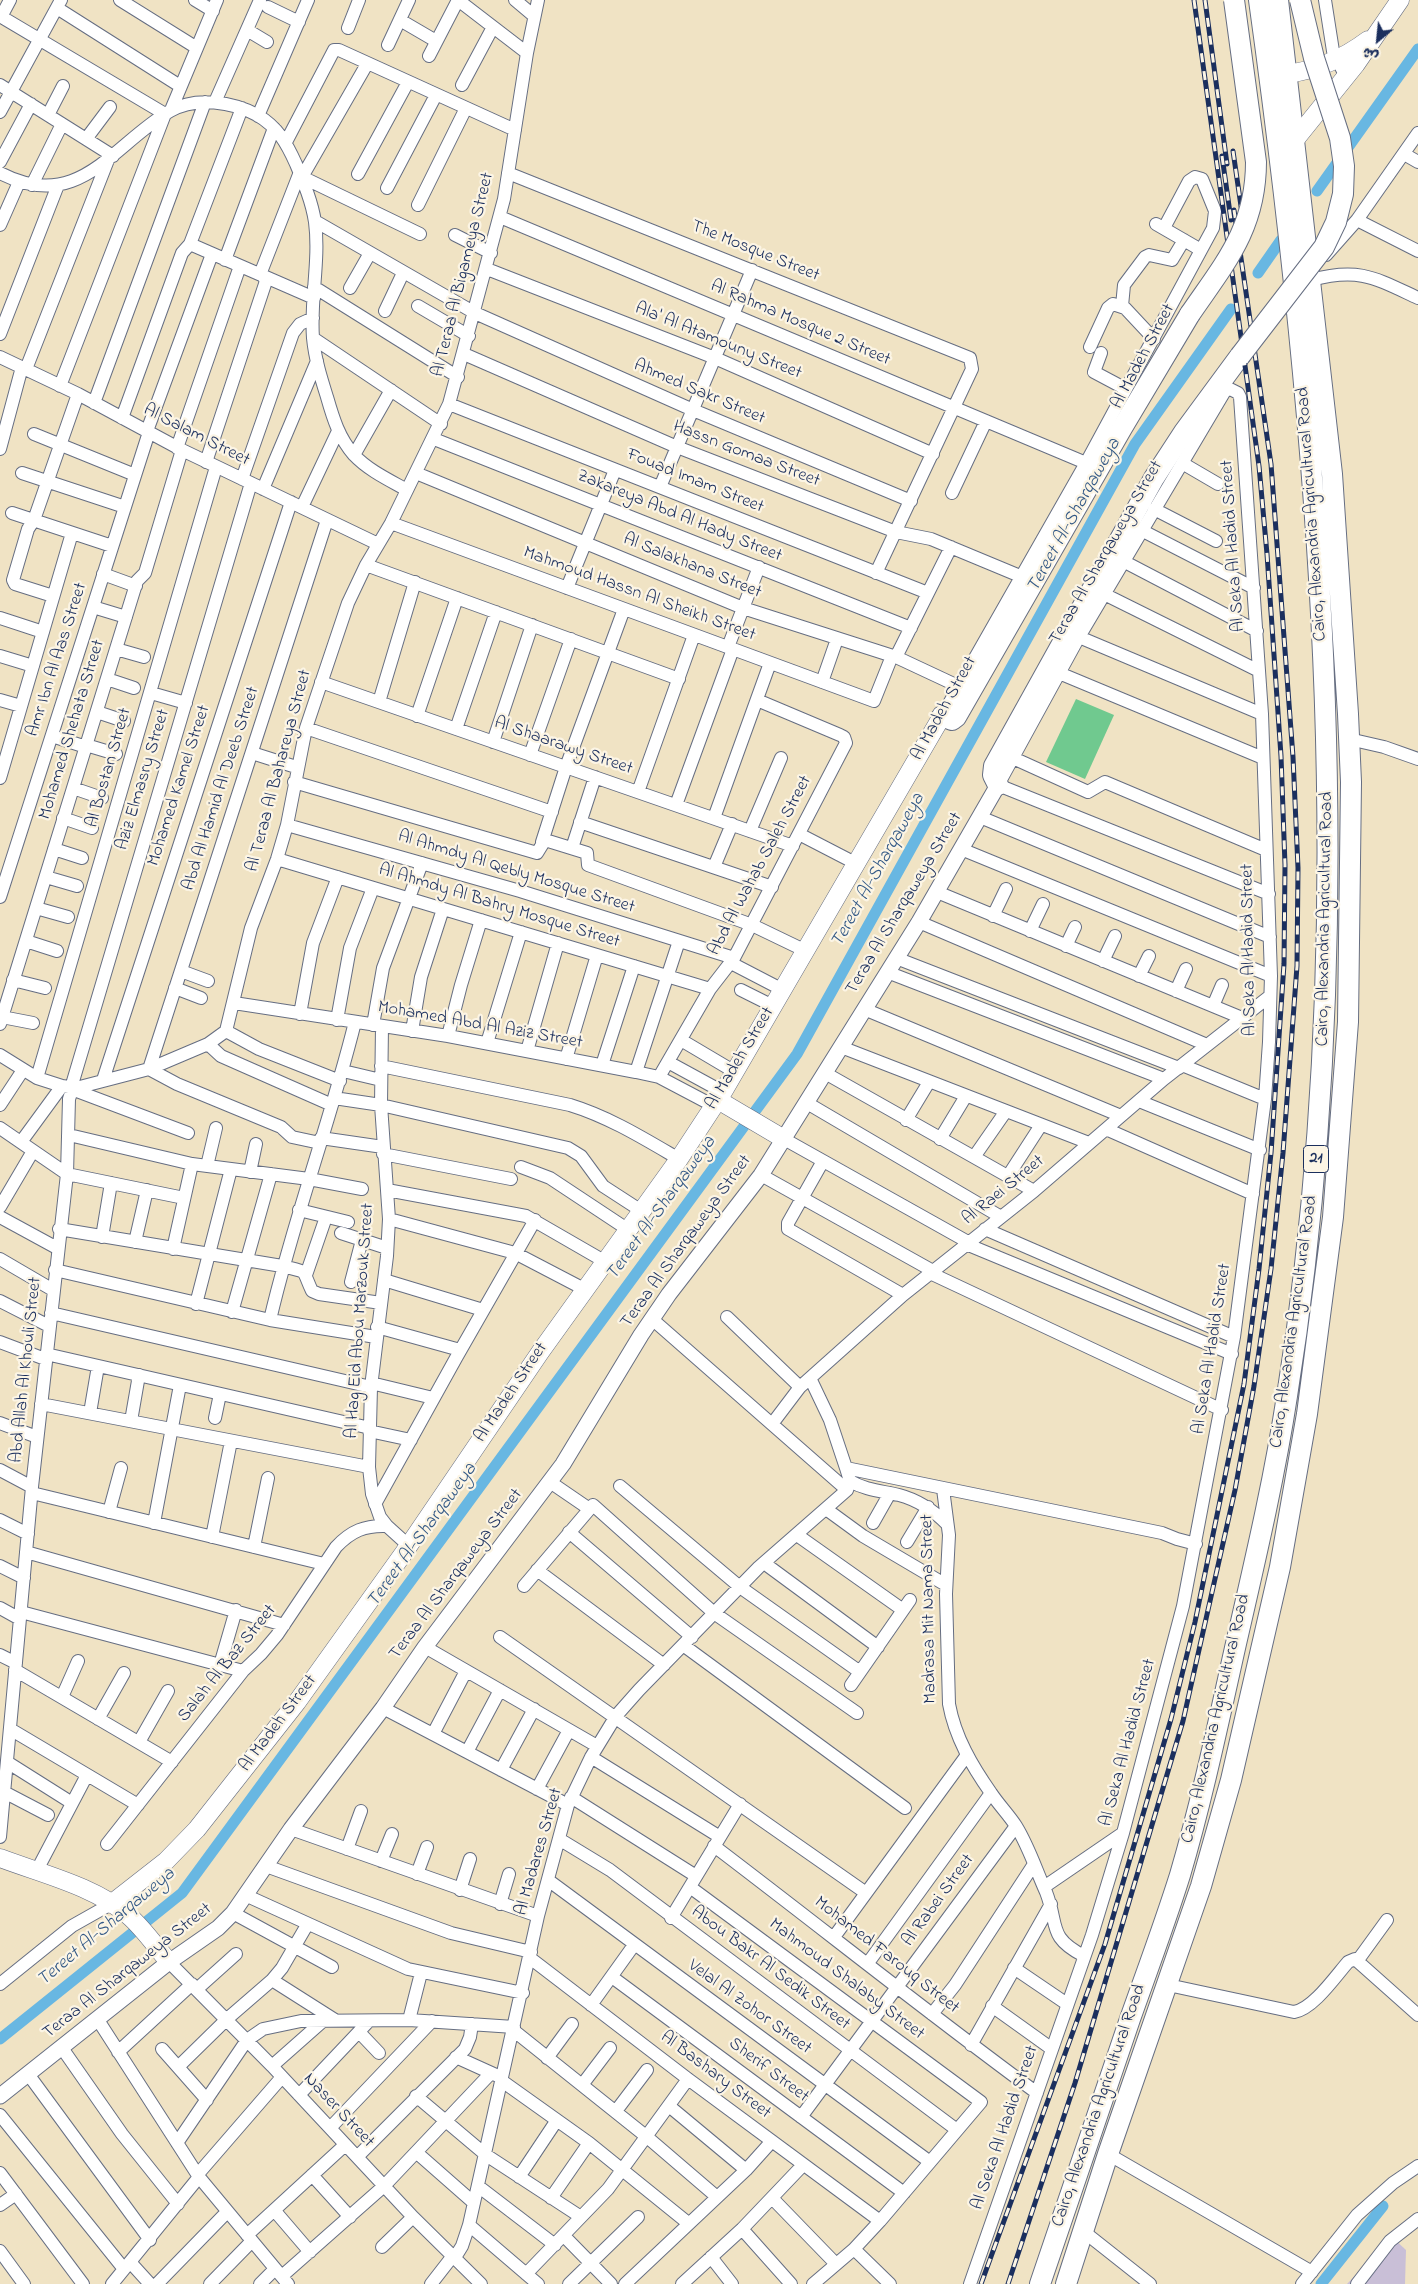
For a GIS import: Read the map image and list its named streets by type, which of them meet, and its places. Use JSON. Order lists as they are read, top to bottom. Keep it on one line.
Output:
{"streets":{"highway":["Cairo, Alexandria Agricultural Road","21"],"main road":["Al Madeh Street"],"street":["The Mosque Street","Al Teraa Al Bigameya Street","Al Rahma Mosque 2 Street","Ala' Al Atamouny Street","Ahmed Sakr Street","Al Salam Street","Hassn Gomaa Street","Fouad Imam Street","Zakareya Abd Al Hady Street","Al Seka Al Hadid Street","Teraa Al Sharqaweya Street","Al Salakhana Street","Mahmoud Hassn Al Sheikh Street","Amr Ibn Al Aas Street","Mohamed Shehata Street","Al Shaarawy Street","Al Bostan Street","Al Teraa Al Bahareya Street","Aziz Elmasry Street","Mohamed Kamel Street","Abd Al Hamid Al Deeb Street","Abd Al Wahab Saleh Street","Al Ahmdy Al Qebly Mosque Street","Al Ahmdy Al Bahry Mosque Street","Mohamed Abd Al Aziz Street","Al Raei Street","Al Hag Eid Abou Marzouk Street","Abd Allah Al Khouli Street","Madrasa Mit Nama Street","Salah Al Baz Street","Al Madares Street","Al Rabei Street","Mohamed Farouq Street","Abou Bakr Al Sedik Street","Mahmoud Shalaby Street","Velal Al Zohor Street","Sherif Street","Al Bashary Street","Naser Street"]},"crossings":[["The Mosque Street","Al Teraa Al Bigameya Street"],["The Mosque Street","Al Rahma Mosque 2 Street"],["Al Teraa Al Bigameya Street","Al Rahma Mosque 2 Street"],["Al Teraa Al Bigameya Street","Ala' Al Atamouny Street"],["Al Teraa Al Bigameya Street","Ahmed Sakr Street"],["Al Teraa Al Bigameya Street","Hassn Gomaa Street"],["Al Teraa Al Bigameya Street","Fouad Imam Street"],["Al Teraa Al Bigameya Street","Zakareya Abd Al Hady Street"],["Al Teraa Al Bigameya Street","Al Salakhana Street"],["Al Teraa Al Bigameya Street","Al Teraa Al Bahareya Street"],["Al Rahma Mosque 2 Street","Al Madeh Street"],["Al Madeh Street","Hassn Gomaa Street"],["Al Madeh Street","Al Salakhana Street"],["Al Madeh Street","Al Shaarawy Street"],["Al Madeh Street","Al Ahmdy Al Qebly Mosque Street"],["Al Madeh Street","Mohamed Abd Al Aziz Street"],["Al Madeh Street","Al Hag Eid Abou Marzouk Street"],["Al Salam Street","Amr Ibn Al Aas Street"],["Al Salam Street","Mohamed Shehata Street"],["Al Salam Street","Al Bostan Street"],["Al Salam Street","Al Teraa Al Bahareya Street"],["Al Salam Street","Aziz Elmasry Street"],["Al Salam Street","Mohamed Kamel Street"],["Al Salam Street","Abd Al Hamid Al Deeb Street"],["Al Seka Al Hadid Street","Teraa Al Sharqaweya Street"],["Al Seka Al Hadid Street","Al Raei Street"],["Al Seka Al Hadid Street","Madrasa Mit Nama Street"],["Al Seka Al Hadid Street","Mohamed Farouq Street"],["Teraa Al Sharqaweya Street","Mohamed Farouq Street"],["Teraa Al Sharqaweya Street","Mahmoud Shalaby Street"],["Teraa Al Sharqaweya Street","Naser Street"],["Al Salakhana Street","Mahmoud Hassn Al Sheikh Street"],["Mahmoud Hassn Al Sheikh Street","Al Teraa Al Bahareya Street"],["Al Shaarawy Street","Al Teraa Al Bahareya Street"],["Al Shaarawy Street","Abd Al Wahab Saleh Street"],["Al Teraa Al Bahareya Street","Al Ahmdy Al Qebly Mosque Street"],["Al Teraa Al Bahareya Street","Al Ahmdy Al Bahry Mosque Street"],["Al Teraa Al Bahareya Street","Mohamed Abd Al Aziz Street"],["Aziz Elmasry Street","Abd Allah Al Khouli Street"],["Abd Al Wahab Saleh Street","Al Ahmdy Al Qebly Mosque Street"],["Abd Al Wahab Saleh Street","Al Ahmdy Al Bahry Mosque Street"],["Abd Al Wahab Saleh Street","Mohamed Abd Al Aziz Street"],["Al Ahmdy Al Qebly Mosque Street","Al Hag Eid Abou Marzouk Street"],["Al Ahmdy Al Bahry Mosque Street","Al Hag Eid Abou Marzouk Street"],["Mohamed Abd Al Aziz Street","Al Hag Eid Abou Marzouk Street"],["Al Hag Eid Abou Marzouk Street","Salah Al Baz Street"],["Madrasa Mit Nama Street","Al Rabei Street"],["Al Madares Street","Mohamed Farouq Street"],["Al Madares Street","Abou Bakr Al Sedik Street"],["Al Madares Street","Mahmoud Shalaby Street"],["Al Madares Street","Velal Al Zohor Street"],["Al Madares Street","Al Bashary Street"],["Al Madares Street","Naser Street"],["Al Rabei Street","Mohamed Farouq Street"],["Al Rabei Street","Abou Bakr Al Sedik Street"],["Al Rabei Street","Mahmoud Shalaby Street"],["Al Rabei Street","Velal Al Zohor Street"],["Al Rabei Street","Sherif Street"],["Abou Bakr Al Sedik Street","Mahmoud Shalaby Street"]],"water":["Tereet Al-Sharqaweya"],"north":"bottom left"}
